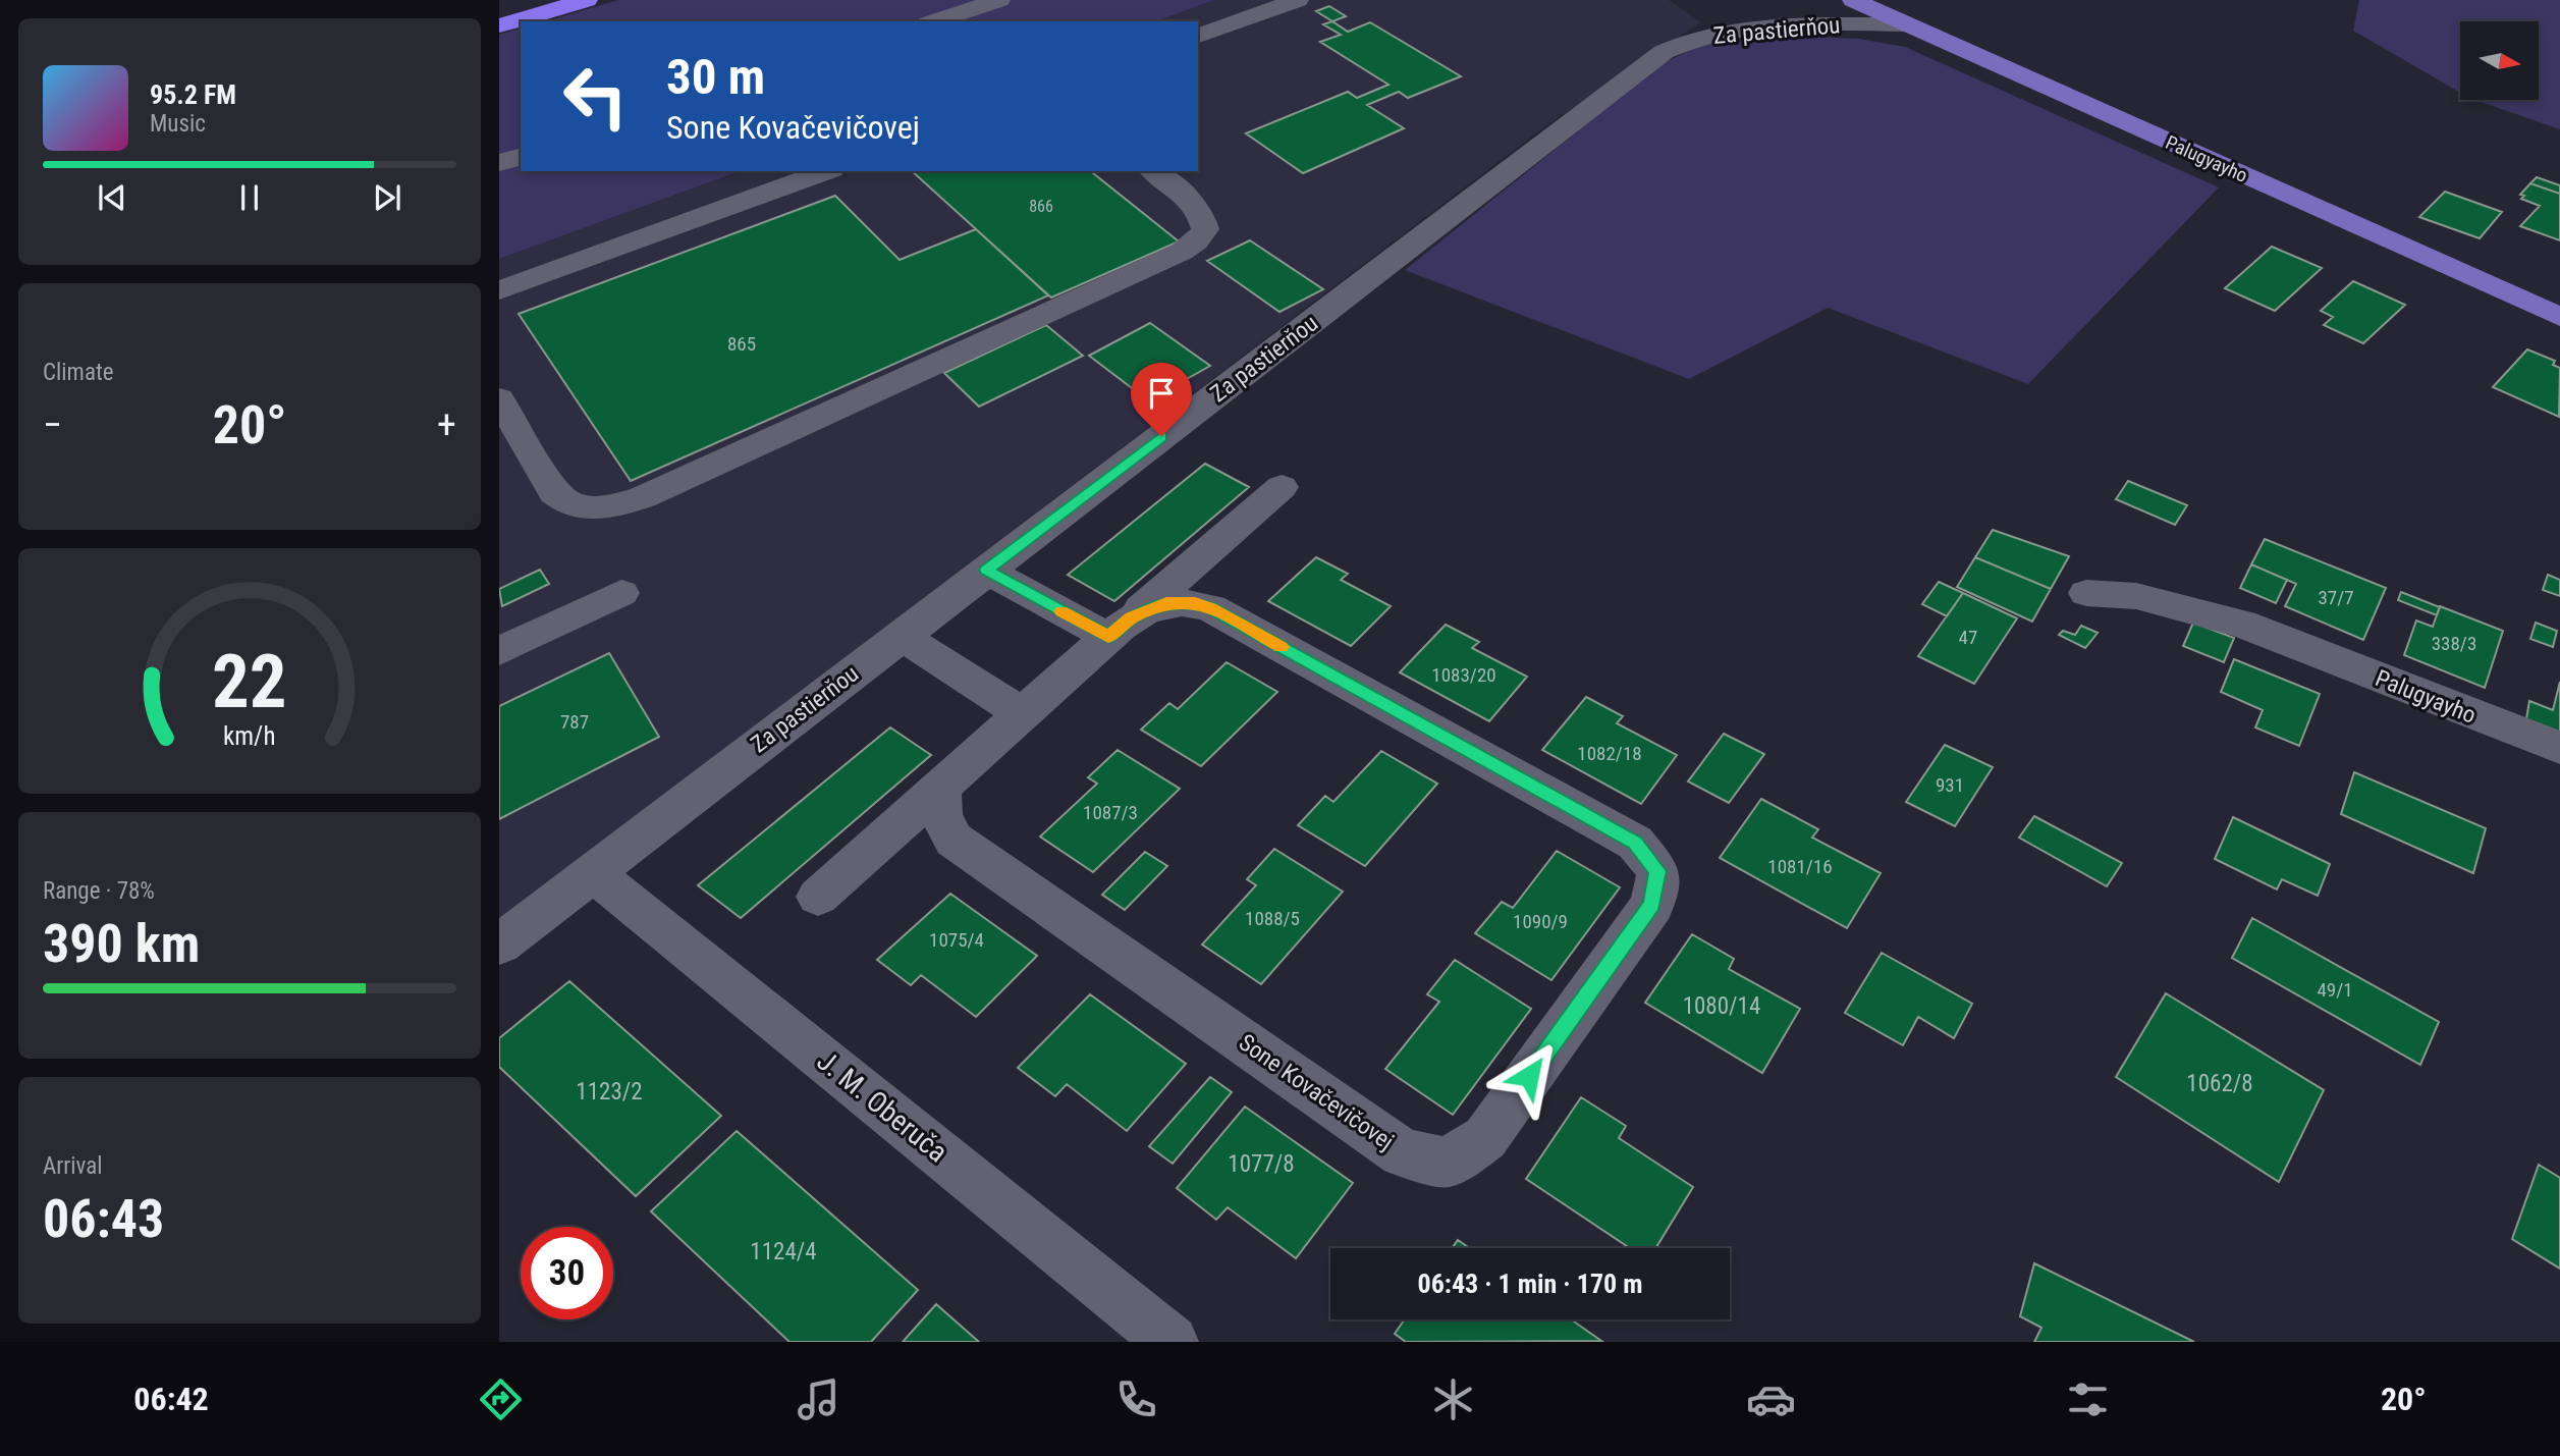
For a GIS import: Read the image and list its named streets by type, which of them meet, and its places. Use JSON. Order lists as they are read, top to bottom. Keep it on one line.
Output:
{"streets":{"main road":["Palugyayho"],"street":["Za pastierňou","Sone Kovačevičovej","J. M. Oberuča"]},"crossings":[["Za pastierňou","Palugyayho"],["Za pastierňou","J. M. Oberuča"]],"house_numbers":["866","865","37/7","47","338/3","1083/20","787","1082/18","931","1087/3","1081/16","1088/5","1090/9","1075/4","49/1","1080/14","1062/8","1123/2","1077/8","1124/4"],"north":"right","page":{"turn":["30 m","Sone Kovačevičovej"],"song":["95.2 FM","Music"],"tile":["Climate",["Range · 78%","390 km"],["Arrival","06:43"]],"heat":["−","20°","+"],"limit":"30","trip":"06:43 · 1 min · 170 m","tabs":["06:42","20°"],"gauge":["22","km/h"]}}
